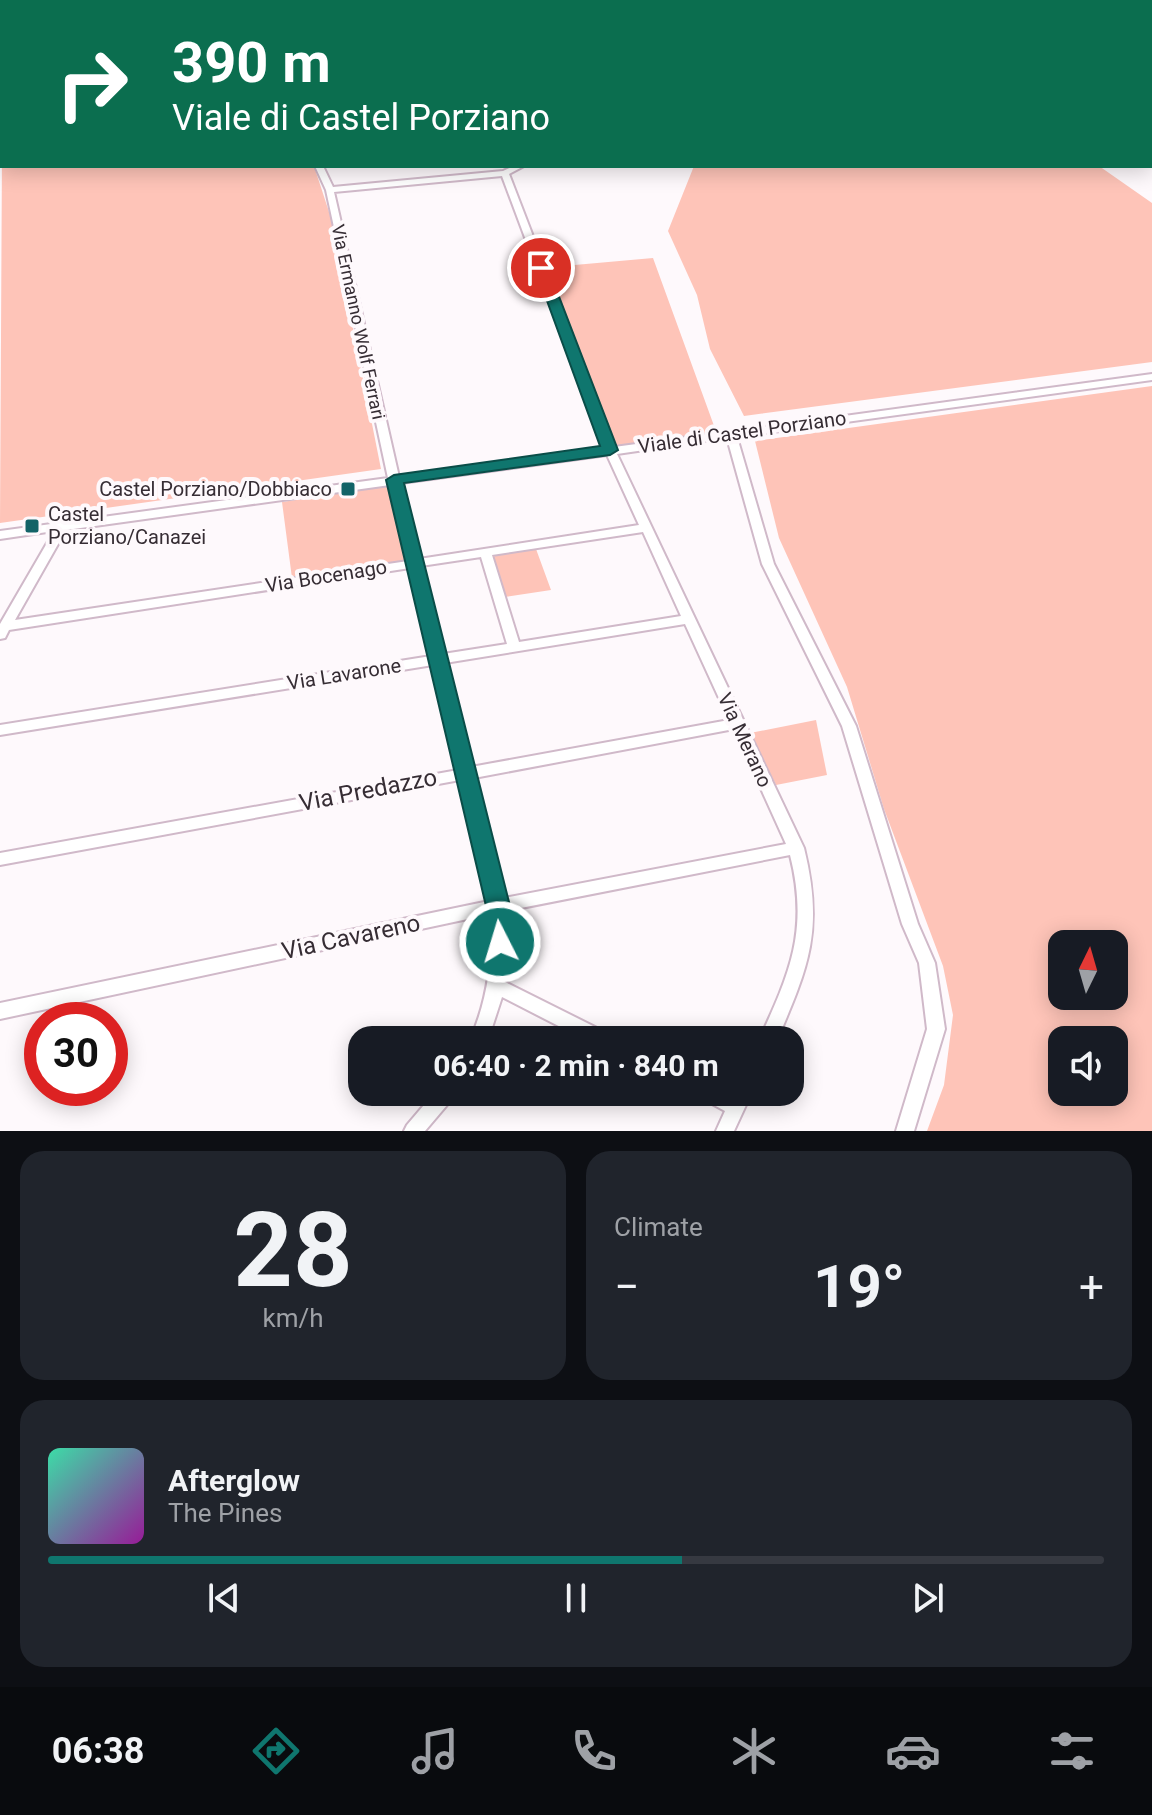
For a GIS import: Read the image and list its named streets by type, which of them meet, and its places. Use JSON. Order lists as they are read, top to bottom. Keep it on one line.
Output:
{"streets":{"street":["Via Ermanno Wolf Ferrari","Viale di Castel Porziano","Via Bocenago","Via Lavarone","Via Merano","Via Predazzo","Via Cavareno"]},"crossings":[["Via Ermanno Wolf Ferrari","Viale di Castel Porziano"],["Via Ermanno Wolf Ferrari","Via Bocenago"],["Via Ermanno Wolf Ferrari","Via Lavarone"],["Via Ermanno Wolf Ferrari","Via Predazzo"],["Via Ermanno Wolf Ferrari","Via Cavareno"],["Viale di Castel Porziano","Via Merano"],["Via Bocenago","Via Merano"],["Via Lavarone","Via Merano"],["Via Merano","Via Predazzo"],["Via Merano","Via Cavareno"]],"places":{"transit":["Castel Porziano/Dobbiaco","Castel Porziano/Canazei"]},"north":"top","page":{"turn":["390 m","Viale di Castel Porziano"],"limit":"30","trip":"06:40 · 2 min · 840 m","tile":[["28","km/h"],"Climate"],"heat":["−","19°","+"],"song":["Afterglow","The Pines"],"tabs":"06:38"}}
